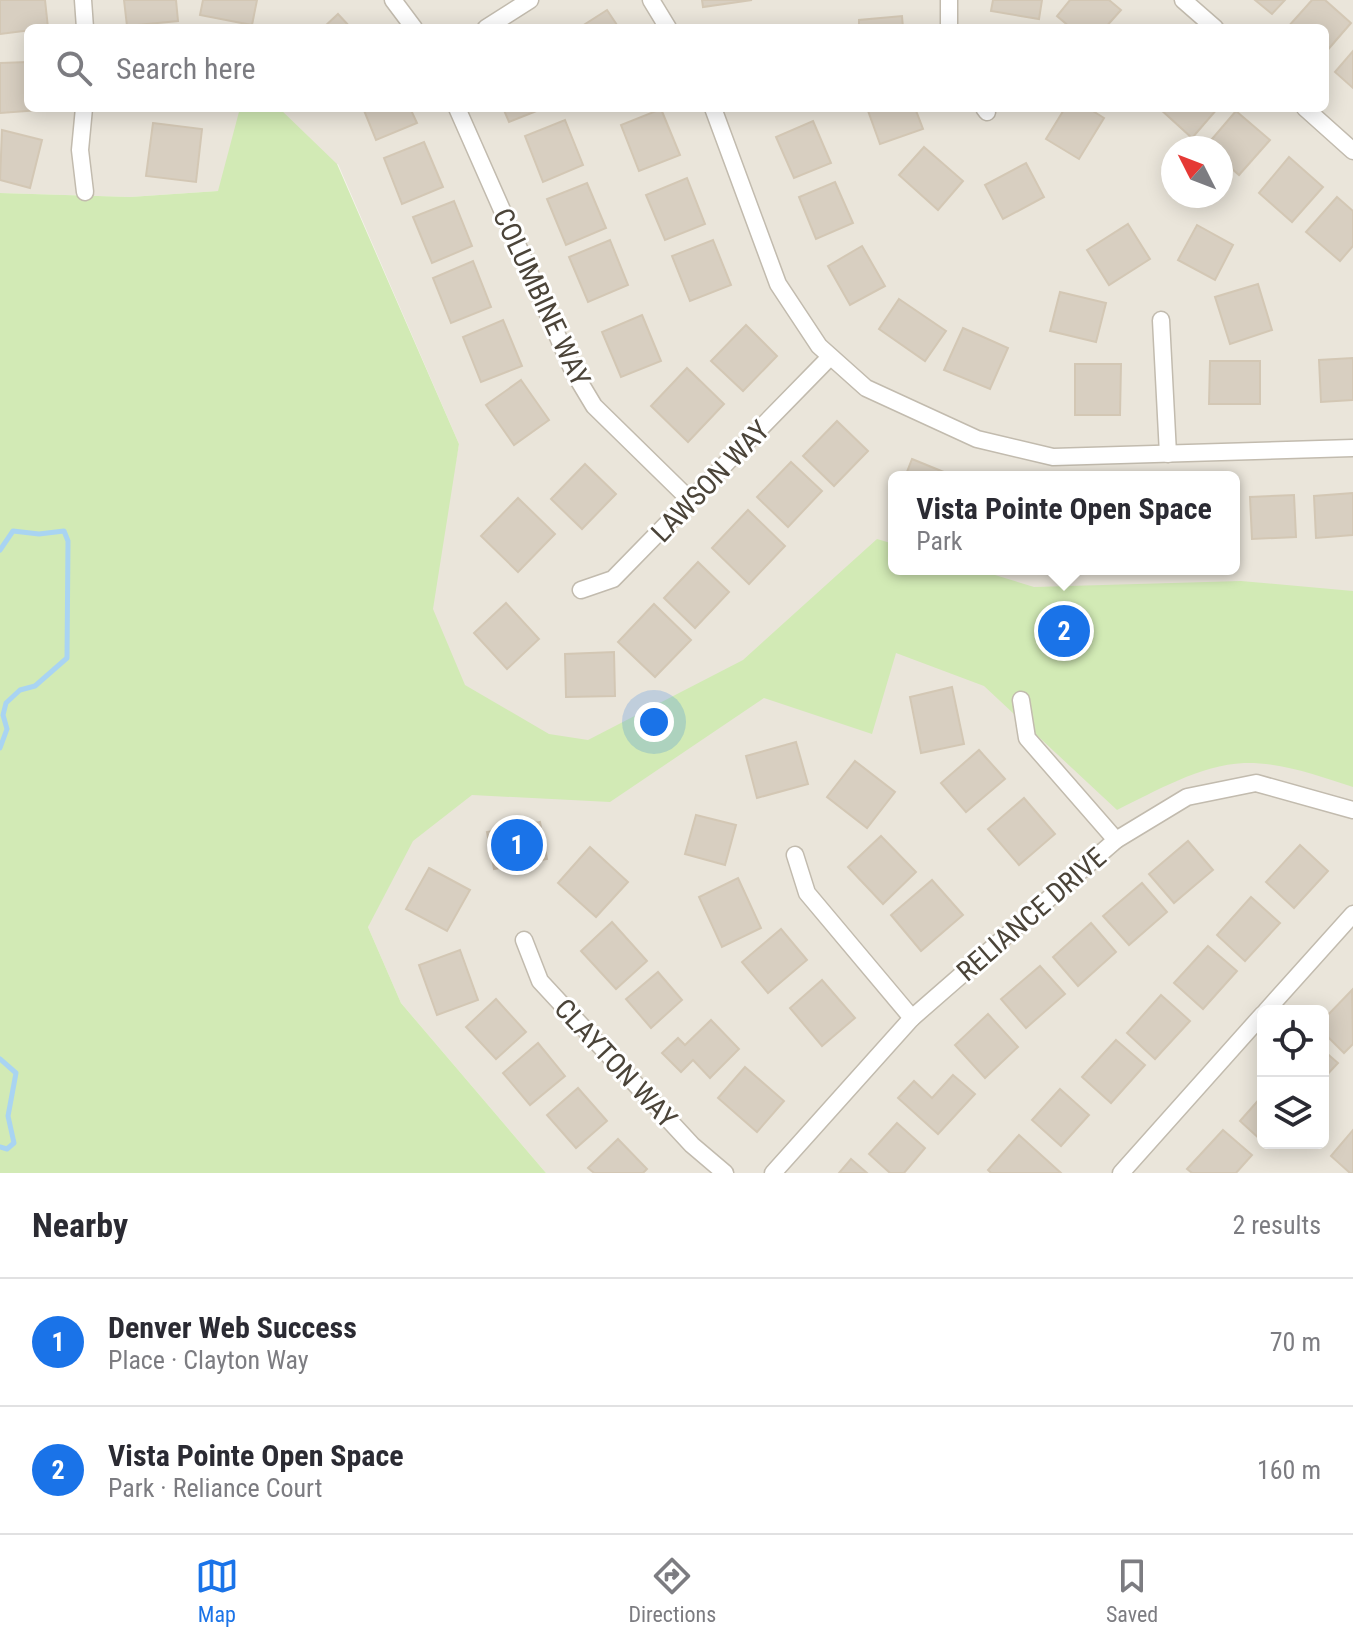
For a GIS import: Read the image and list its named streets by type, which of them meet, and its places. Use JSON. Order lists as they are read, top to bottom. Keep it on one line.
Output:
{"streets":{"street":["COLUMBINE WAY","LAWSON WAY","RELIANCE DRIVE","CLAYTON WAY"]},"crossings":[["COLUMBINE WAY","LAWSON WAY"]],"north":"top left","page":{"search":"Search here","popup":["Vista Pointe Open Space","Park"],"pins":["2","1"],"heading":["Nearby","2 results"],"list":[{"mark":"1","name":"Denver Web Success","note":"Place · Clayton Way","value":"70 m"},{"mark":"2","name":"Vista Pointe Open Space","note":"Park · Reliance Court","value":"160 m"}],"nav":["Map","Directions","Saved"]}}
